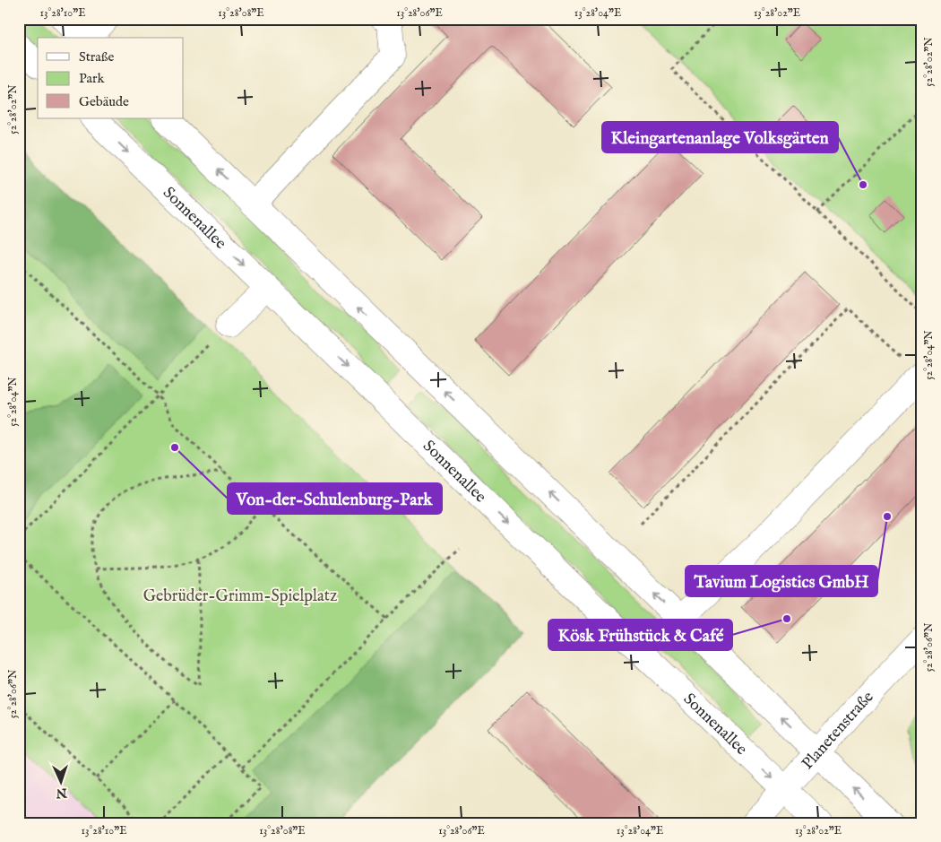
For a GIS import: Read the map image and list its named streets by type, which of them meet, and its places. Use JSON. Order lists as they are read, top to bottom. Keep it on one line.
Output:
{"streets":{"main road":["Sonnenallee","Planetenstraße"]},"crossings":[["Sonnenallee","Planetenstraße"]],"parks":["Gebrüder-Grimm-Spielplatz"],"places":["Kleingartenanlage Volksgärten","Von-der-Schulenburg-Park","Tavium Logistics GmbH","Kösk Frühstück & Café"],"legend":["Straße","Park","Gebäude"],"north":"bottom","coordinates":["13°28'10\"E","13°28'08\"E","13°28'06\"E","13°28'04\"E","13°28'02\"E","52°28'02\"N","52°28'04\"N","52°28'06\"N"]}
